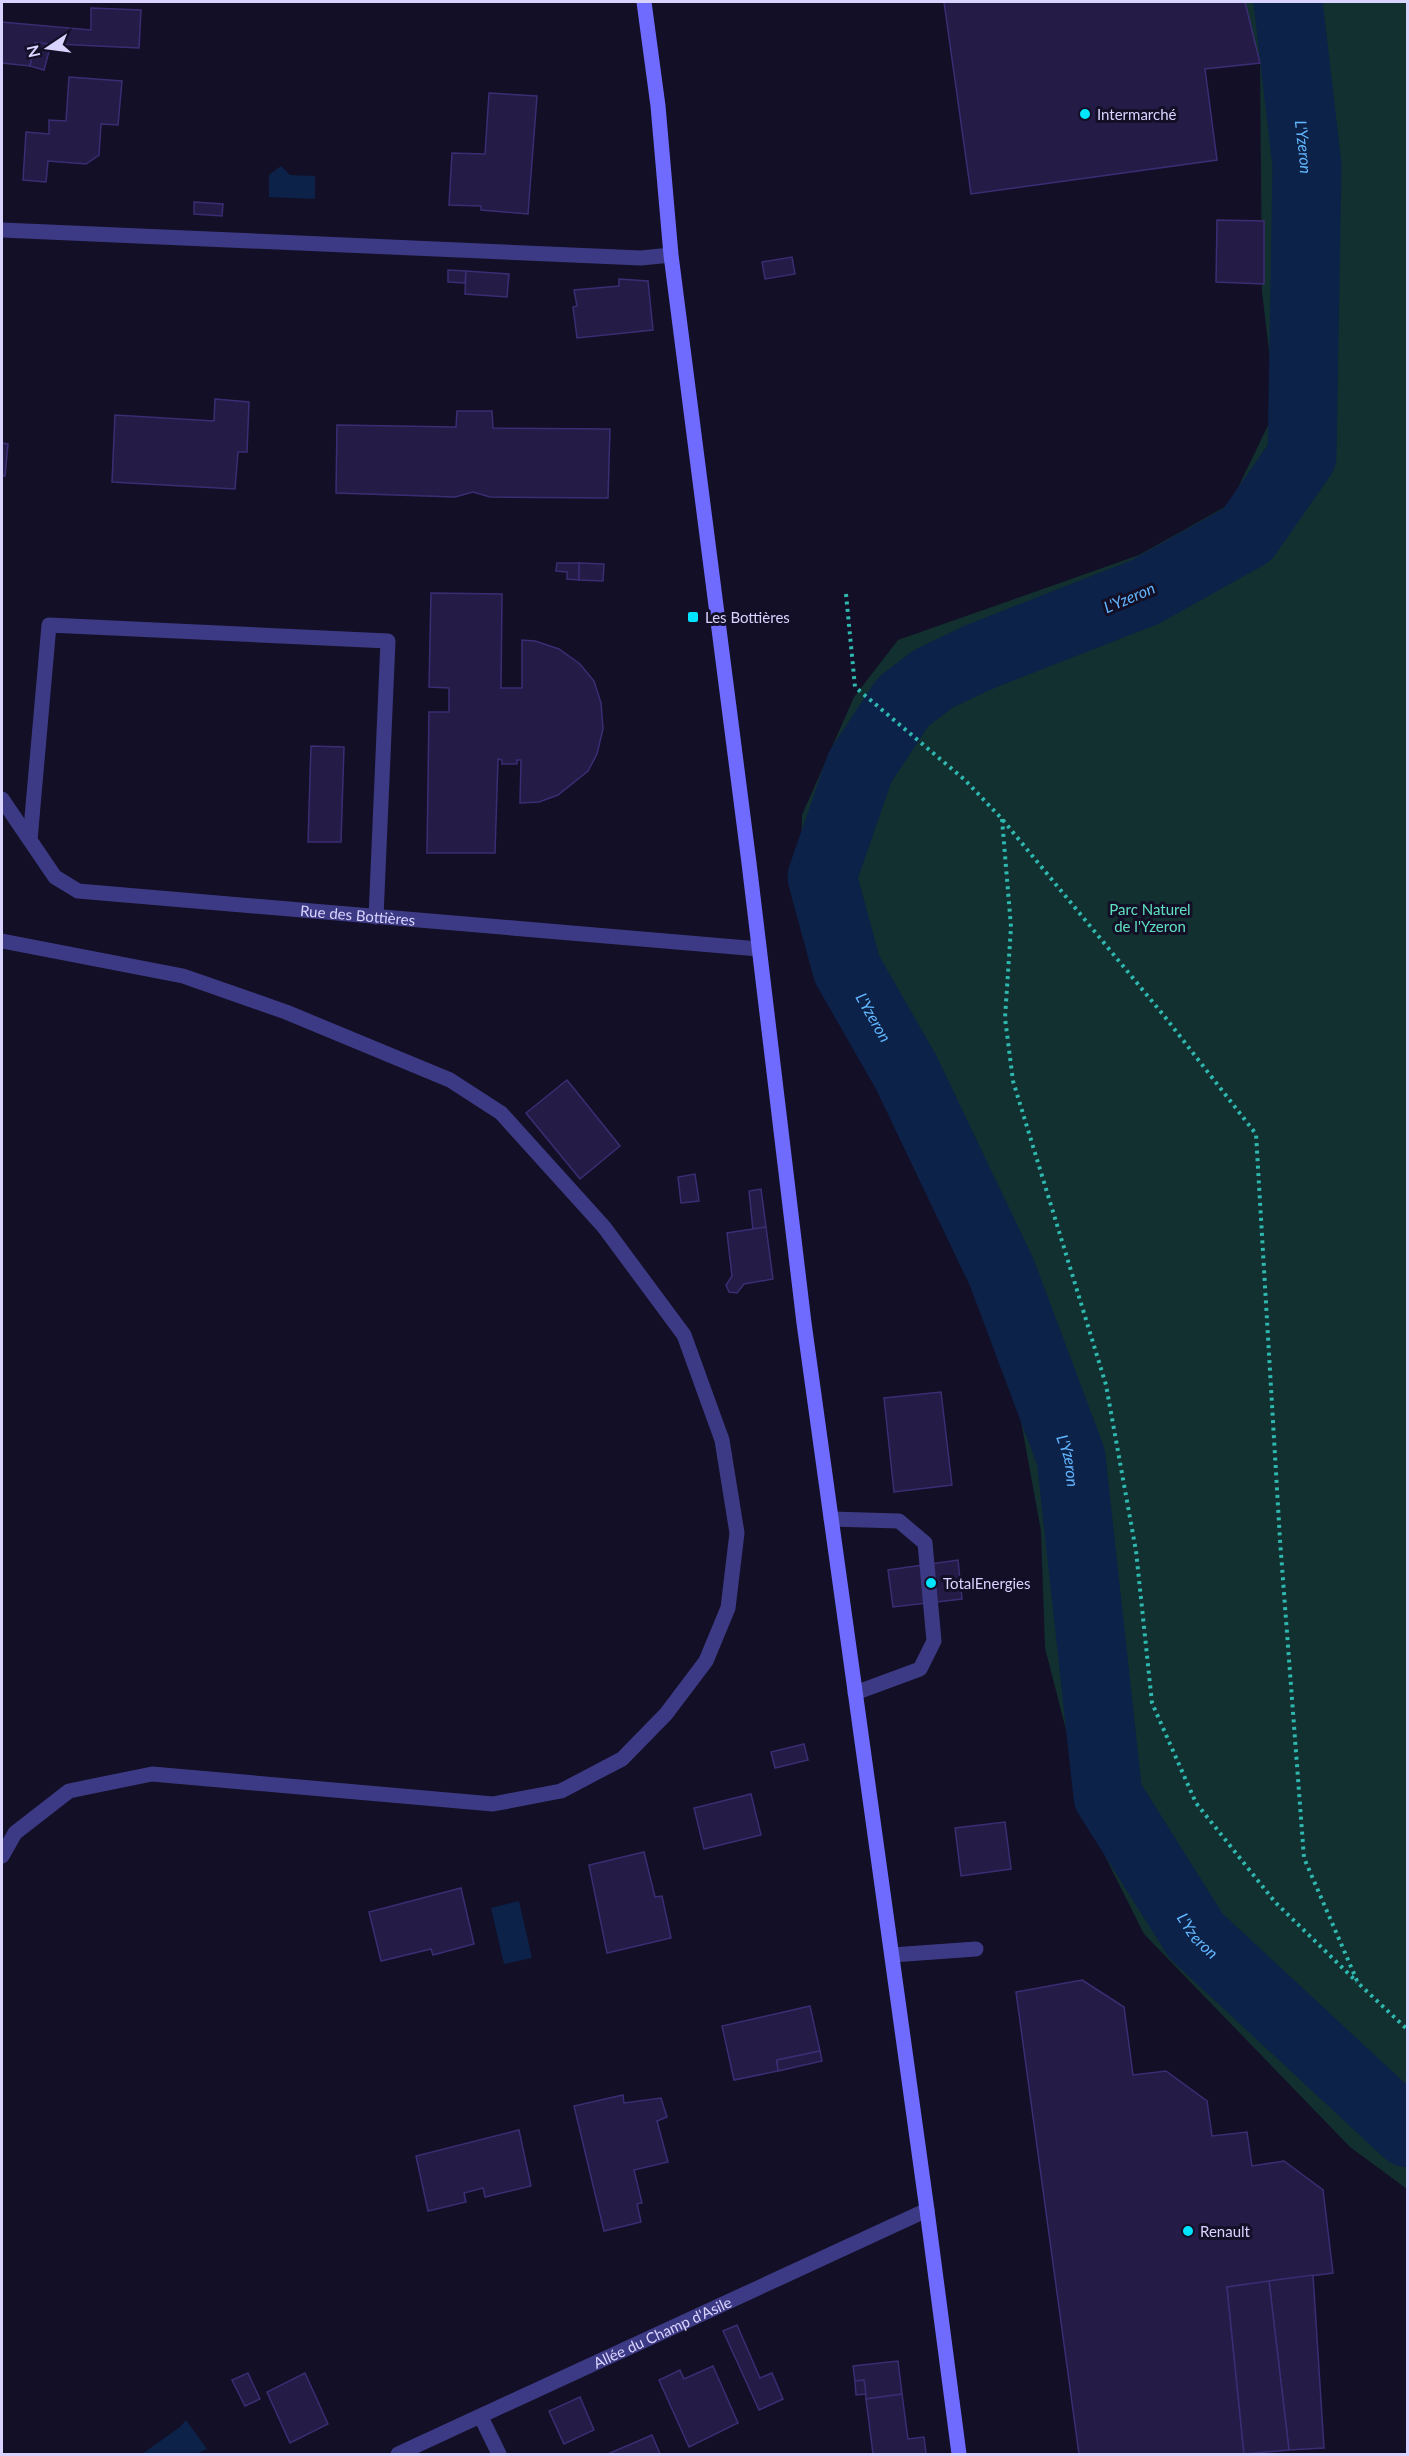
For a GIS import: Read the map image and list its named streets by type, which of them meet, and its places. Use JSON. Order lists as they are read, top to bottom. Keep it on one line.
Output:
{"streets":{"street":["Rue des Bottières","Allée du Champ d'Asile"]},"water":["L'Yzeron"],"parks":["Parc Naturel de l'Yzeron"],"places":{"other":["Intermarché","TotalEnergies","Renault"],"transit":["Les Bottières"]},"north":"left"}
